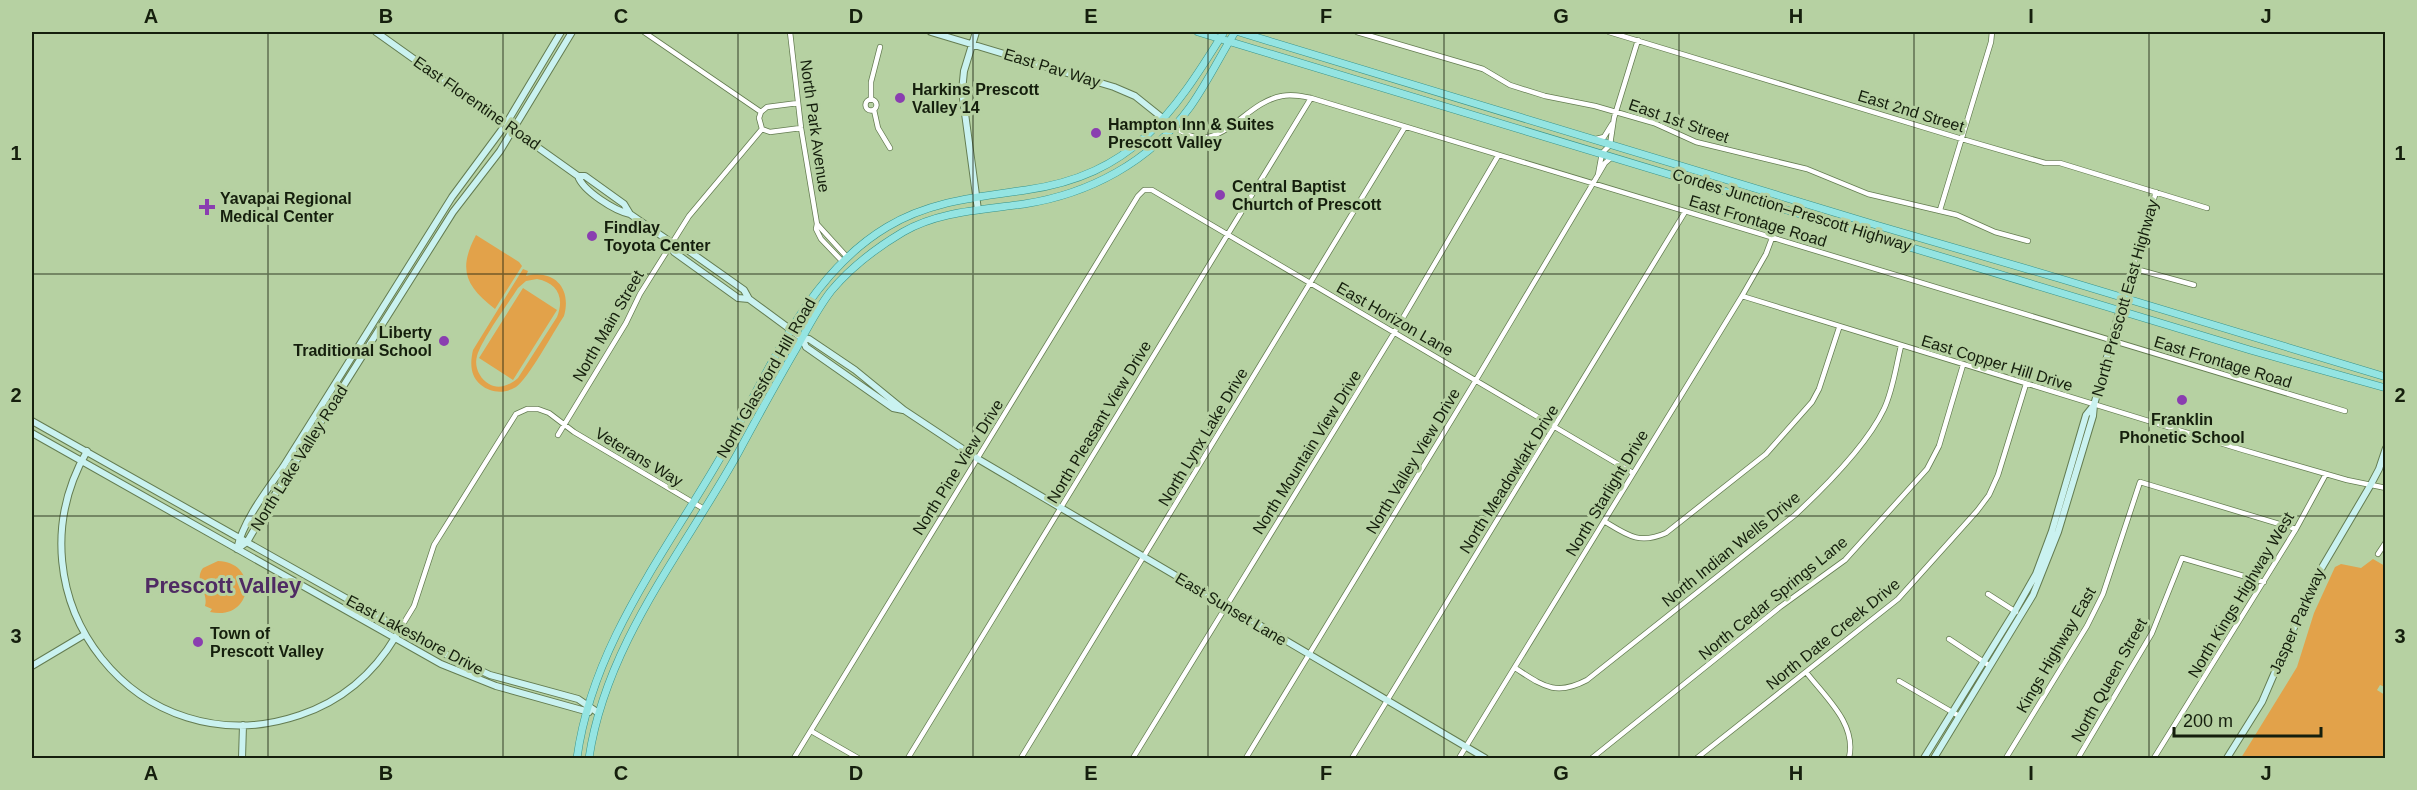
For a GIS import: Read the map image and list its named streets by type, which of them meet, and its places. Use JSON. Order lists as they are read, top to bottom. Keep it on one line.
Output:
{"streets":{"main road":["Cordes Junction–Prescott Highway","North Glassford Hill Road"],"street":["East Pav Way","East Florentine Road","East 2nd Street","East 1st Street","North Park Avenue","East Frontage Road","North Prescott East Highway","East Horizon Lane","North Main Street","East Copper Hill Drive","North Pleasant View Drive","North Lynx Lake Drive","North Mountain View Drive","Veterans Way","North Lake Valley Road","North Valley View Drive","North Pine View Drive","North Meadowlark Drive","North Starlight Drive","North Indian Wells Drive","North Kings Highway West","North Cedar Springs Lane","East Sunset Lane","Jasper Parkway","North Date Creek Drive","East Lakeshore Drive","Kings Highway East","North Queen Street"]},"crossings":[["East Pav Way","North Glassford Hill Road"],["East Florentine Road","North Main Street"],["East Florentine Road","North Glassford Hill Road"],["East Florentine Road","North Lake Valley Road"],["East Florentine Road","North Pine View Drive"],["East Florentine Road","East Sunset Lane"],["East 2nd Street","North Prescott East Highway"],["North Park Avenue","North Glassford Hill Road"],["Cordes Junction–Prescott Highway","North Prescott East Highway"],["Cordes Junction–Prescott Highway","North Glassford Hill Road"],["Cordes Junction–Prescott Highway","North Valley View Drive"],["East Frontage Road","North Prescott East Highway"],["East Frontage Road","North Glassford Hill Road"],["East Frontage Road","North Pleasant View Drive"],["East Frontage Road","North Lynx Lake Drive"],["East Frontage Road","North Mountain View Drive"],["East Frontage Road","North Valley View Drive"],["East Frontage Road","North Meadowlark Drive"],["East Frontage Road","North Starlight Drive"],["North Prescott East Highway","East Copper Hill Drive"],["East Horizon Lane","North Pleasant View Drive"],["East Horizon Lane","North Lynx Lake Drive"],["East Horizon Lane","North Mountain View Drive"],["East Horizon Lane","North Valley View Drive"],["East Horizon Lane","North Pine View Drive"],["East Horizon Lane","North Meadowlark Drive"],["East Horizon Lane","North Starlight Drive"],["North Main Street","Veterans Way"],["East Copper Hill Drive","North Starlight Drive"],["East Copper Hill Drive","North Indian Wells Drive"],["East Copper Hill Drive","North Kings Highway West"],["East Copper Hill Drive","North Cedar Springs Lane"],["East Copper Hill Drive","Jasper Parkway"],["East Copper Hill Drive","North Date Creek Drive"],["North Glassford Hill Road","Veterans Way"],["North Glassford Hill Road","East Lakeshore Drive"],["North Pleasant View Drive","East Sunset Lane"],["North Lynx Lake Drive","East Sunset Lane"],["North Mountain View Drive","East Sunset Lane"],["North Lake Valley Road","East Lakeshore Drive"],["North Valley View Drive","East Sunset Lane"],["North Pine View Drive","East Sunset Lane"],["North Meadowlark Drive","East Sunset Lane"],["North Starlight Drive","North Indian Wells Drive"],["North Starlight Drive","East Sunset Lane"],["North Kings Highway West","Kings Highway East"],["North Kings Highway West","North Queen Street"]],"districts":["Prescott Valley"],"places":{"other":["Harkins Prescott Valley 14","Hampton Inn & Suites Prescott Valley","Central Baptist Churtch of Prescott","Findlay Toyota Center","Liberty Traditional School","Franklin Phonetic School","Town of Prescott Valley"],"health":["Yavapai Regional Medical Center"]},"scale_bar":"200 m","grid":{"columns":["A","B","C","D","E","F","G","H","I","J"],"rows":["1","2","3"]}}
